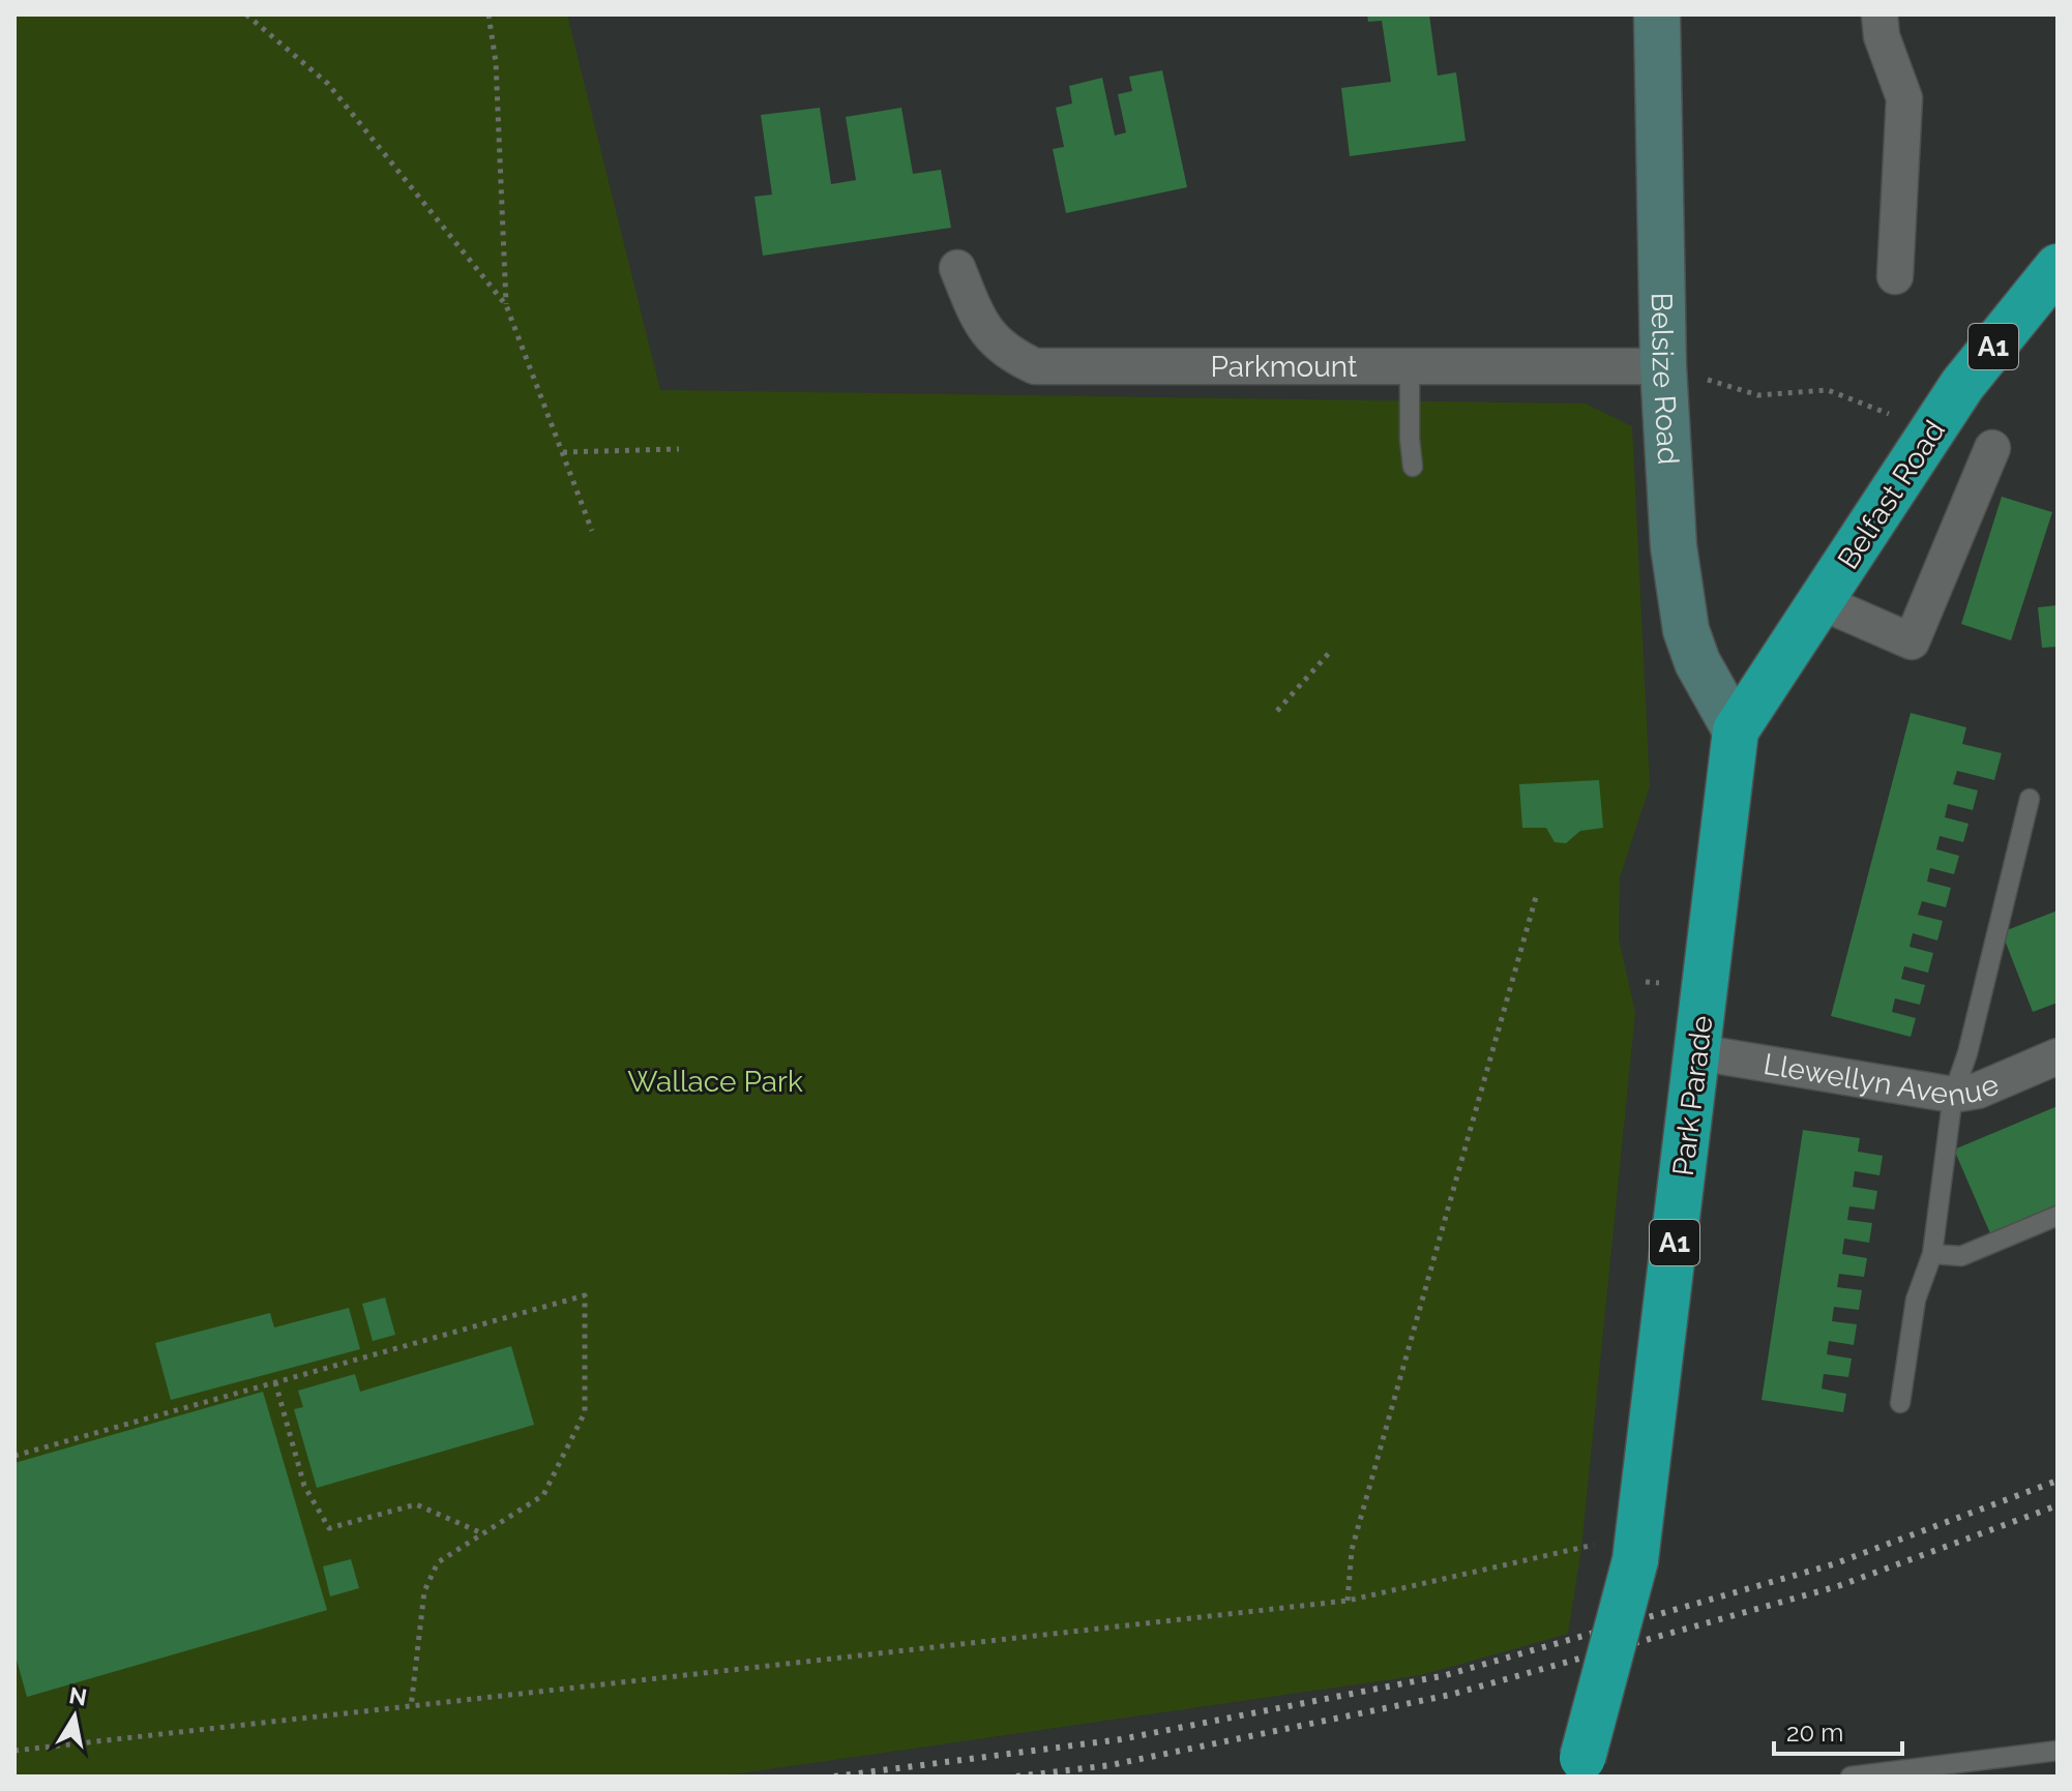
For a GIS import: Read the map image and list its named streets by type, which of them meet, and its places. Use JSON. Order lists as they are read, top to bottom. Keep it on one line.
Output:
{"streets":{"highway":["A1","Belfast Road","Park Parade"],"street":["Parkmount","Belsize Road","Llewellyn Avenue"]},"crossings":[["A1","Park Parade"],["Parkmount","Belsize Road"],["Belsize Road","Belfast Road"],["Belsize Road","Park Parade"],["Belfast Road","Park Parade"],["Llewellyn Avenue","Park Parade"]],"parks":["Wallace Park"],"scale_bar":"20 m","north":"top"}
